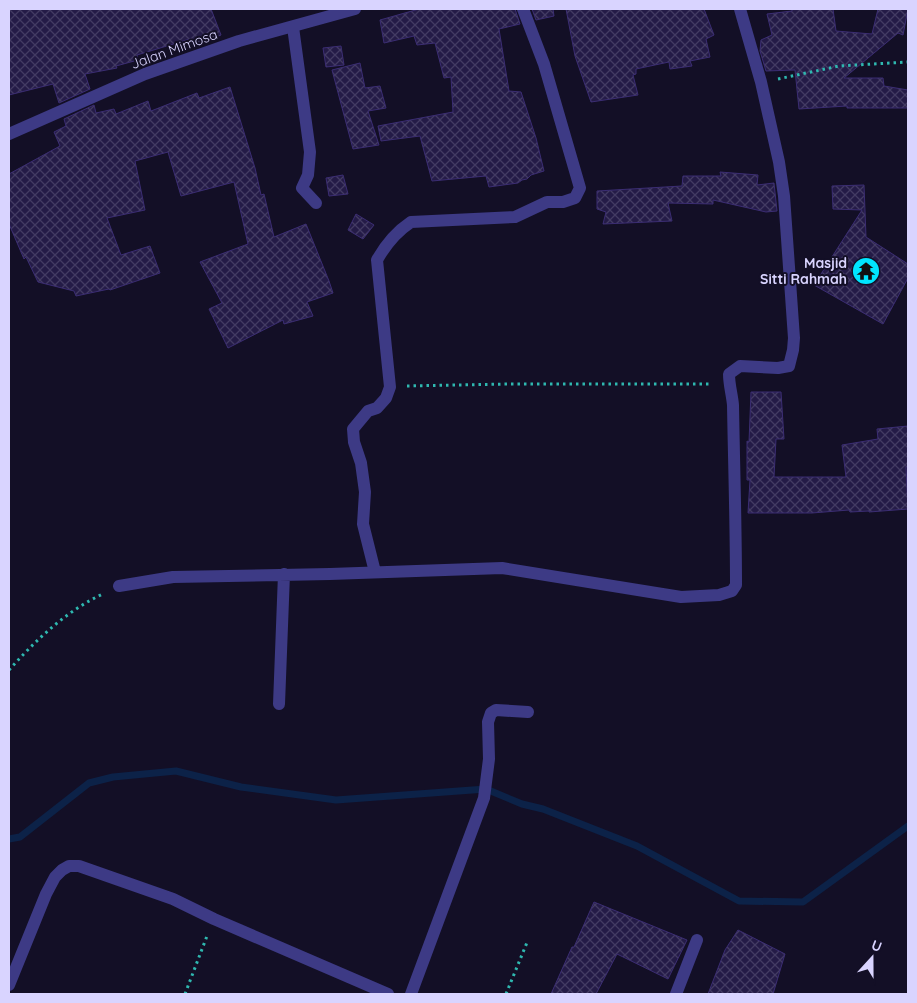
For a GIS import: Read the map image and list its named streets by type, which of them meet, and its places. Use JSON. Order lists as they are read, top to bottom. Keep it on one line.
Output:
{"streets":{"street":["Jalan Mimosa"]},"places":{"temple":["Masjid Sitti Rahmah"]},"north":"top"}
